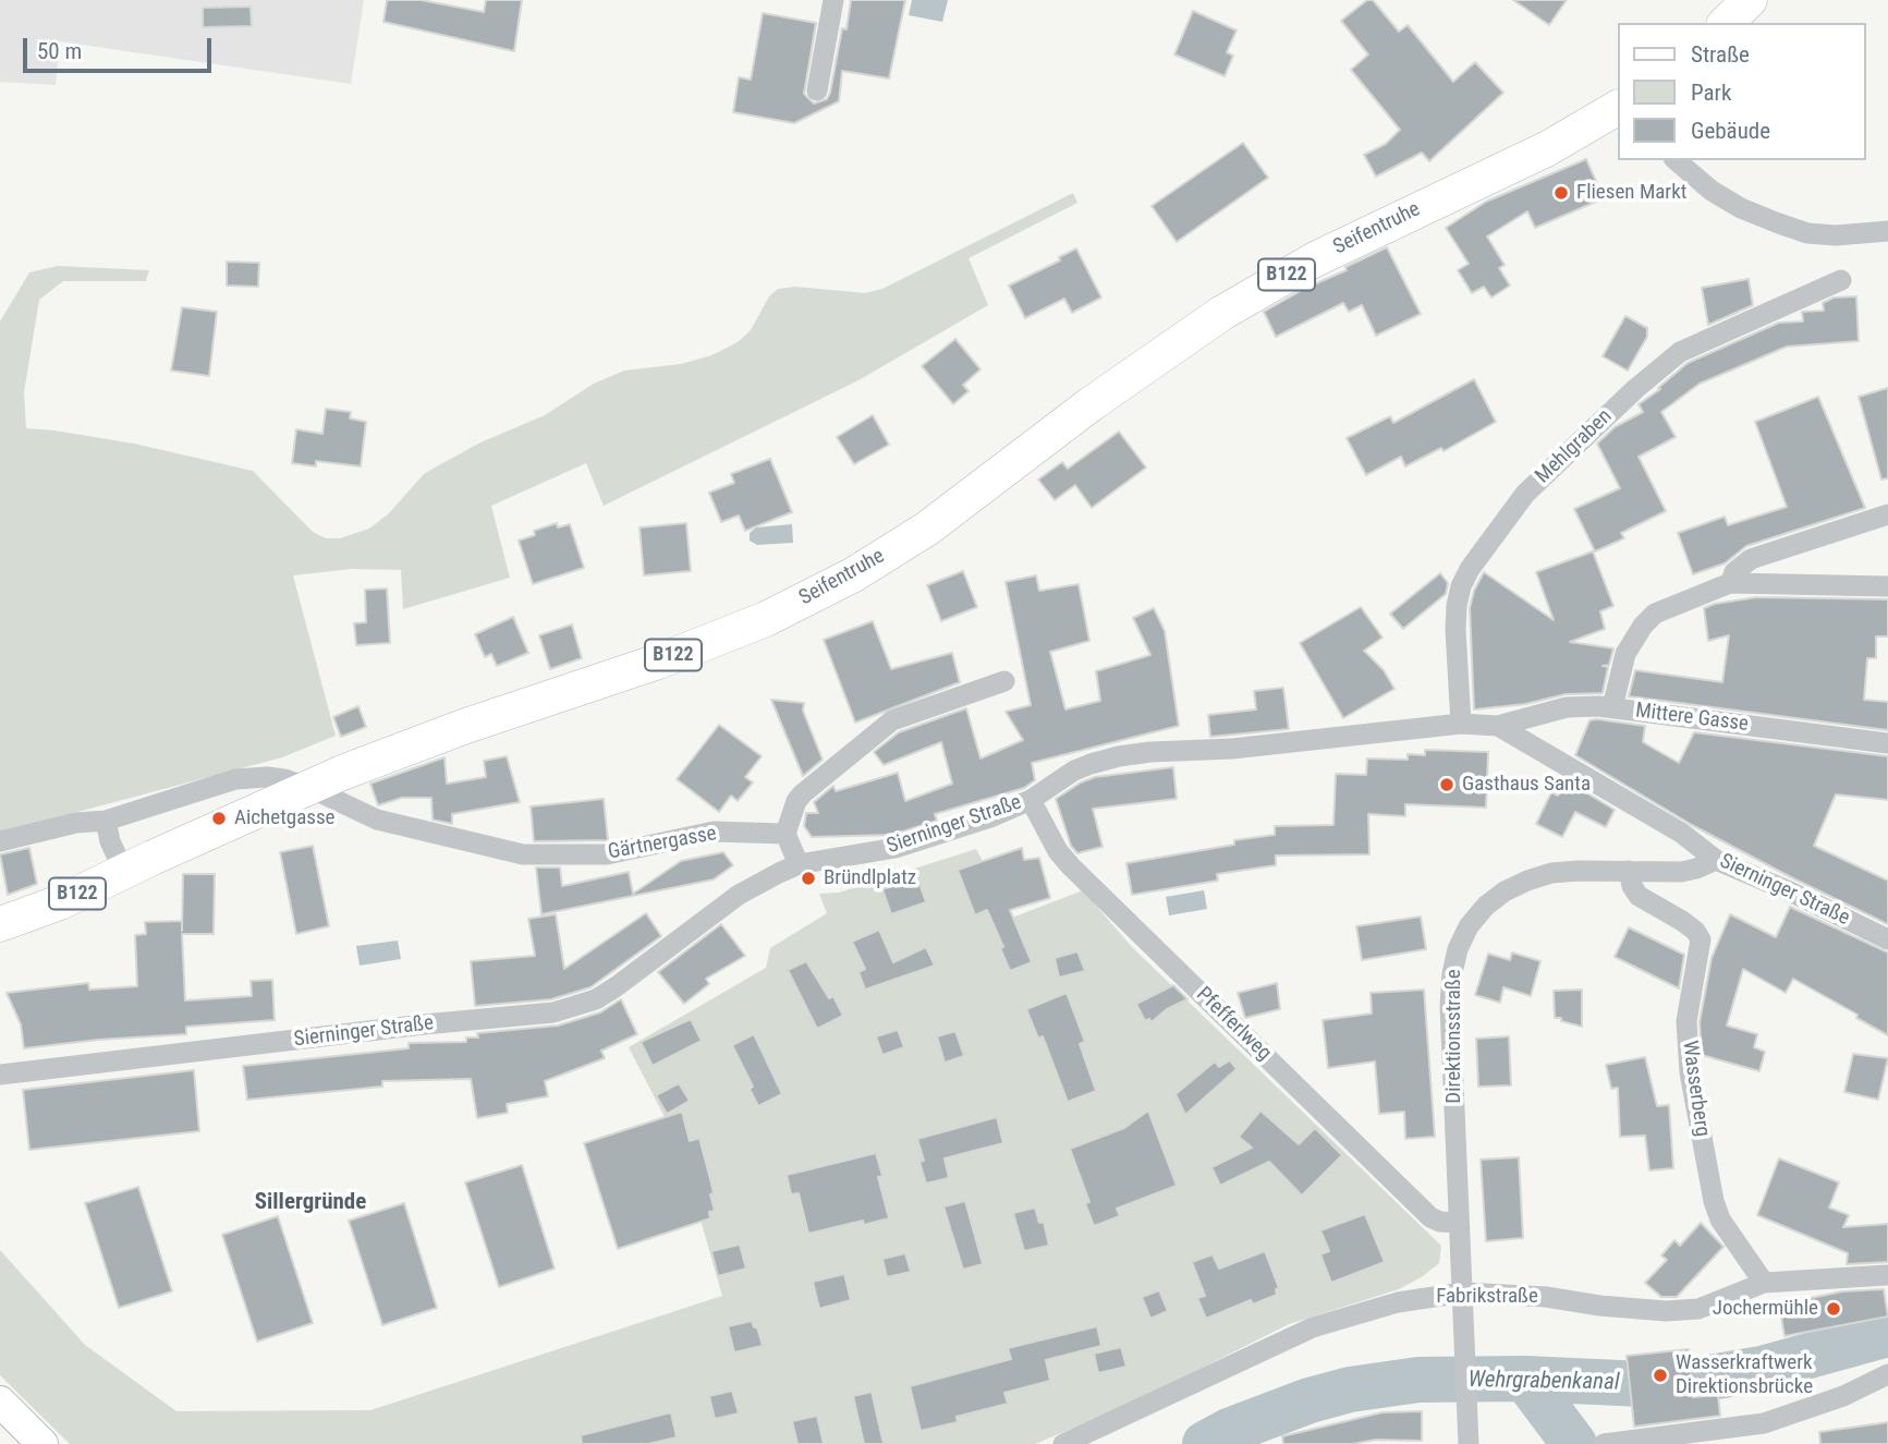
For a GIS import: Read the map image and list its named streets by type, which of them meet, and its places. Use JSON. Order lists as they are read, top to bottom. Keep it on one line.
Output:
{"streets":{"main road":["Seifentruhe","B122"],"street":["Mehlgraben","Mittere Gasse","Sierninger Straße","Gärtnergasse","Pfefferlweg","Direktionsstraße","Wasserberg","Fabrikstraße"]},"crossings":[["Seifentruhe","Gärtnergasse"],["Mehlgraben","Sierninger Straße"],["Mittere Gasse","Sierninger Straße"],["Sierninger Straße","Pfefferlweg"],["Sierninger Straße","Direktionsstraße"],["Pfefferlweg","Direktionsstraße"],["Direktionsstraße","Wasserberg"],["Direktionsstraße","Fabrikstraße"],["Wasserberg","Fabrikstraße"]],"districts":["Sillergründe"],"water":["Wehrgrabenkanal"],"places":["Fliesen Markt","Gasthaus Santa","Aichetgasse","Bründlplatz","Jochermühle","Wasserkraftwerk Direktionsbrücke"],"legend":["Straße","Park","Gebäude"],"scale_bar":"50 m"}
